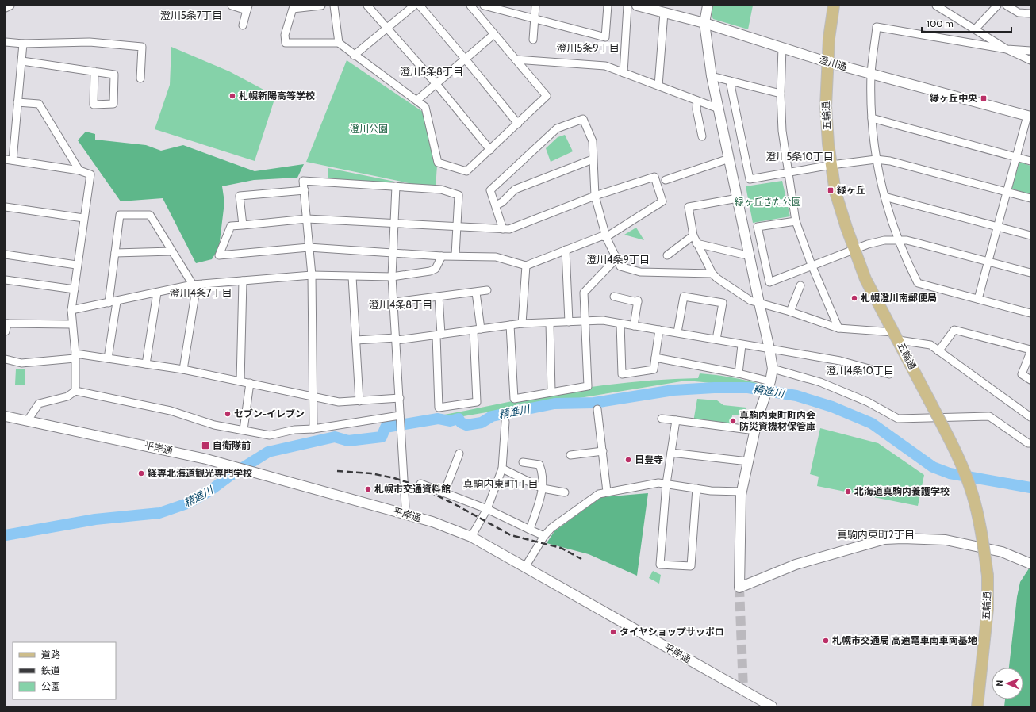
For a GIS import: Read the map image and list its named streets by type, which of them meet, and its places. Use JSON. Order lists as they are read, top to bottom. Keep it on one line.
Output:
{"streets":{"main road":["五輪通"],"street":["澄川通","平岸通"]},"crossings":[["澄川通","五輪通"]],"districts":["澄川5条7丁目","澄川5条9丁目","澄川5条8丁目","澄川5条10丁目","澄川4条9丁目","澄川4条7丁目","澄川4条8丁目","澄川4条10丁目","真駒内東町1丁目","真駒内東町2丁目"],"water":["精進川"],"parks":["澄川公園","緑ヶ丘きた公園"],"places":{"other":["札幌新陽高等学校","札幌澄川南郵便局","セブン-イレブン","真駒内東町町内会 防災資機材保管庫","日豊寺","経専北海道観光専門学校","札幌市交通資料館","北海道真駒内養護学校","タイヤショップサッポロ","札幌市交通局 高速電車南車両基地"],"transit":["緑ヶ丘中央","緑ヶ丘","自衛隊前"]},"legend":["道路","鉄道","公園"],"scale_bar":"100 m","north":"left"}
